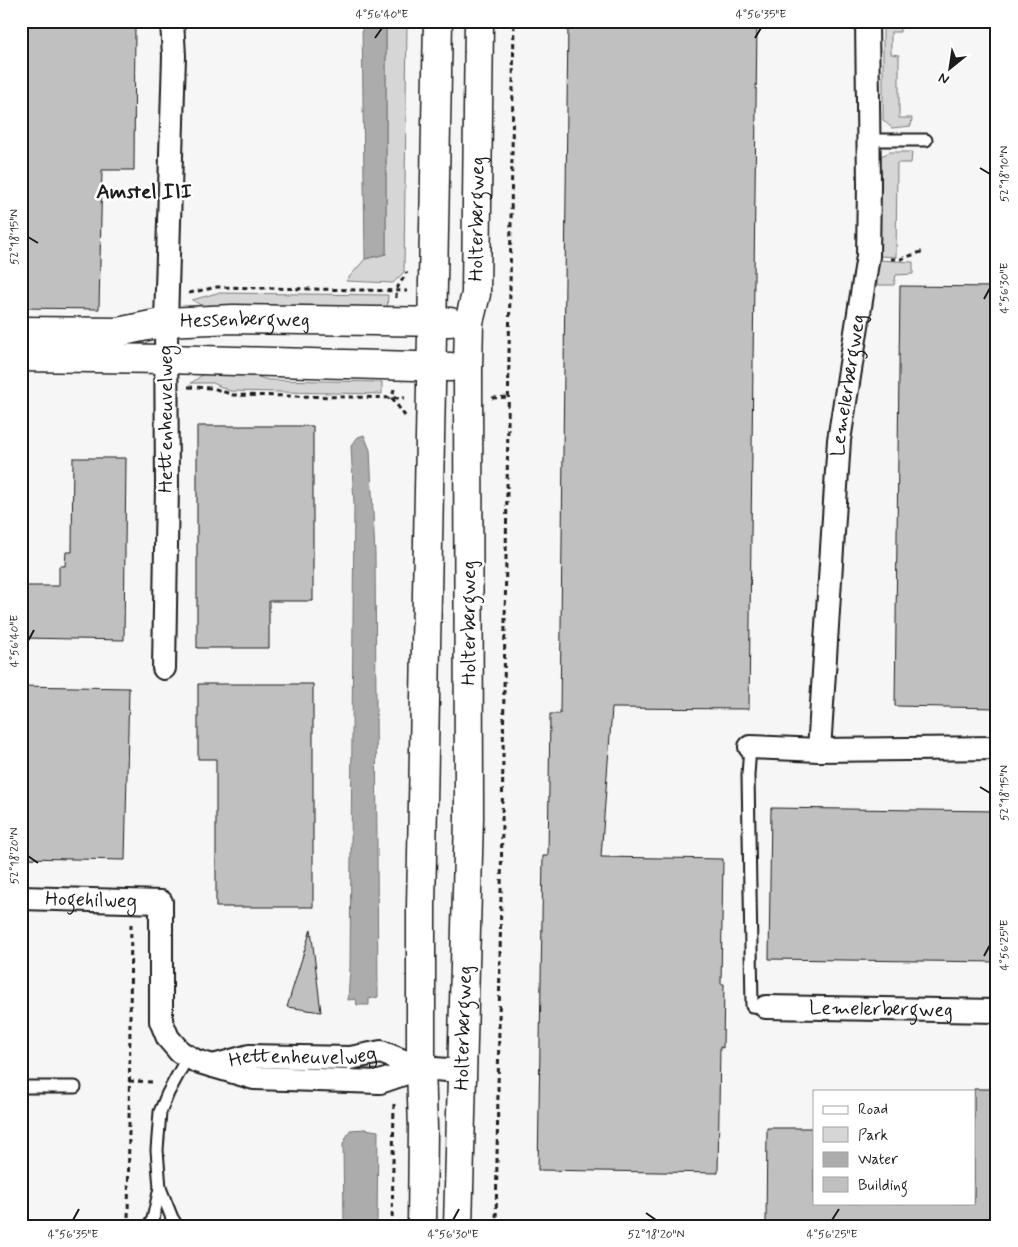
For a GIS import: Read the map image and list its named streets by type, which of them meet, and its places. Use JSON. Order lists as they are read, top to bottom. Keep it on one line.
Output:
{"streets":{"main road":["Holterbergweg","Hessenbergweg"],"street":["Lemelerbergweg","Hettenheuvelweg","Hogehilweg"]},"crossings":[["Holterbergweg","Hessenbergweg"],["Holterbergweg","Hettenheuvelweg"],["Hessenbergweg","Hettenheuvelweg"],["Hettenheuvelweg","Hogehilweg"]],"districts":["Amstel III"],"legend":["Road","Park","Water","Building"],"north":"bottom left","coordinates":["4°56'40\"E","4°56'35\"E","52°18'10\"N","52°18'15\"N","4°56'30\"E","52°18'20\"N","4°56'25\"E"]}
